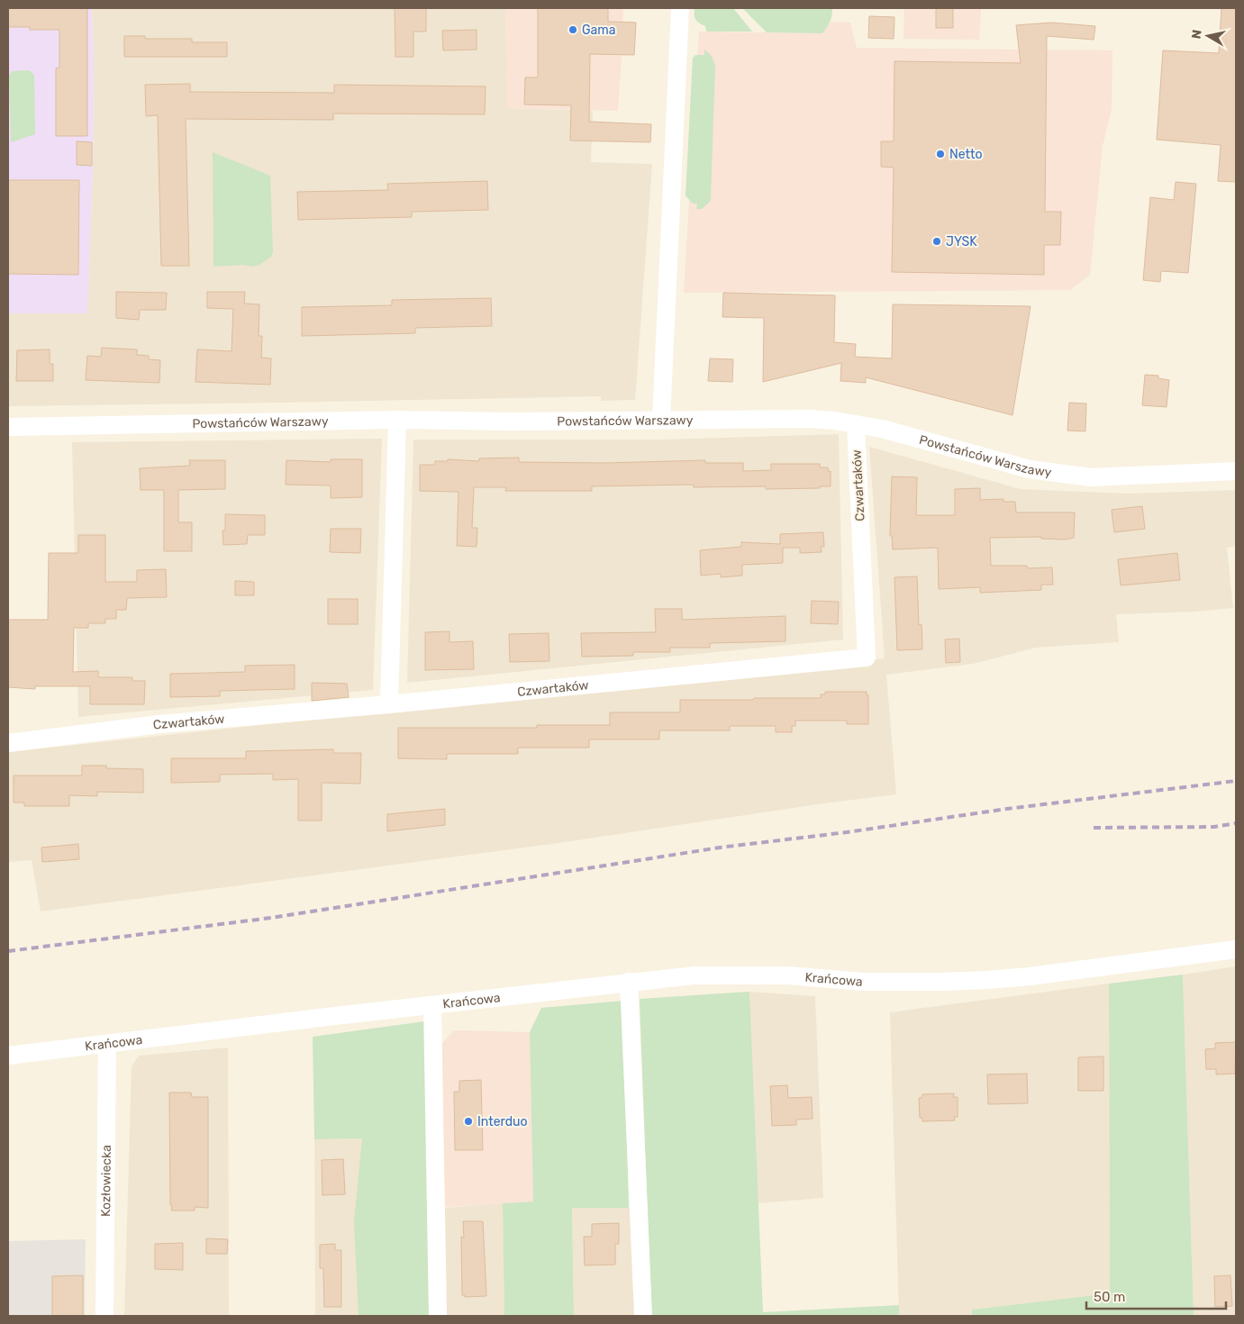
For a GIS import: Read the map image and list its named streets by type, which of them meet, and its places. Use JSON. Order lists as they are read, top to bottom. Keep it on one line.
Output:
{"streets":{"street":["Powstańców Warszawy","Czwartaków","Krańcowa","Kozłowiecka"]},"crossings":[["Powstańców Warszawy","Czwartaków"],["Krańcowa","Kozłowiecka"]],"places":["Gama","Netto","JYSK","Interduo"],"scale_bar":"50 m","north":"left"}
